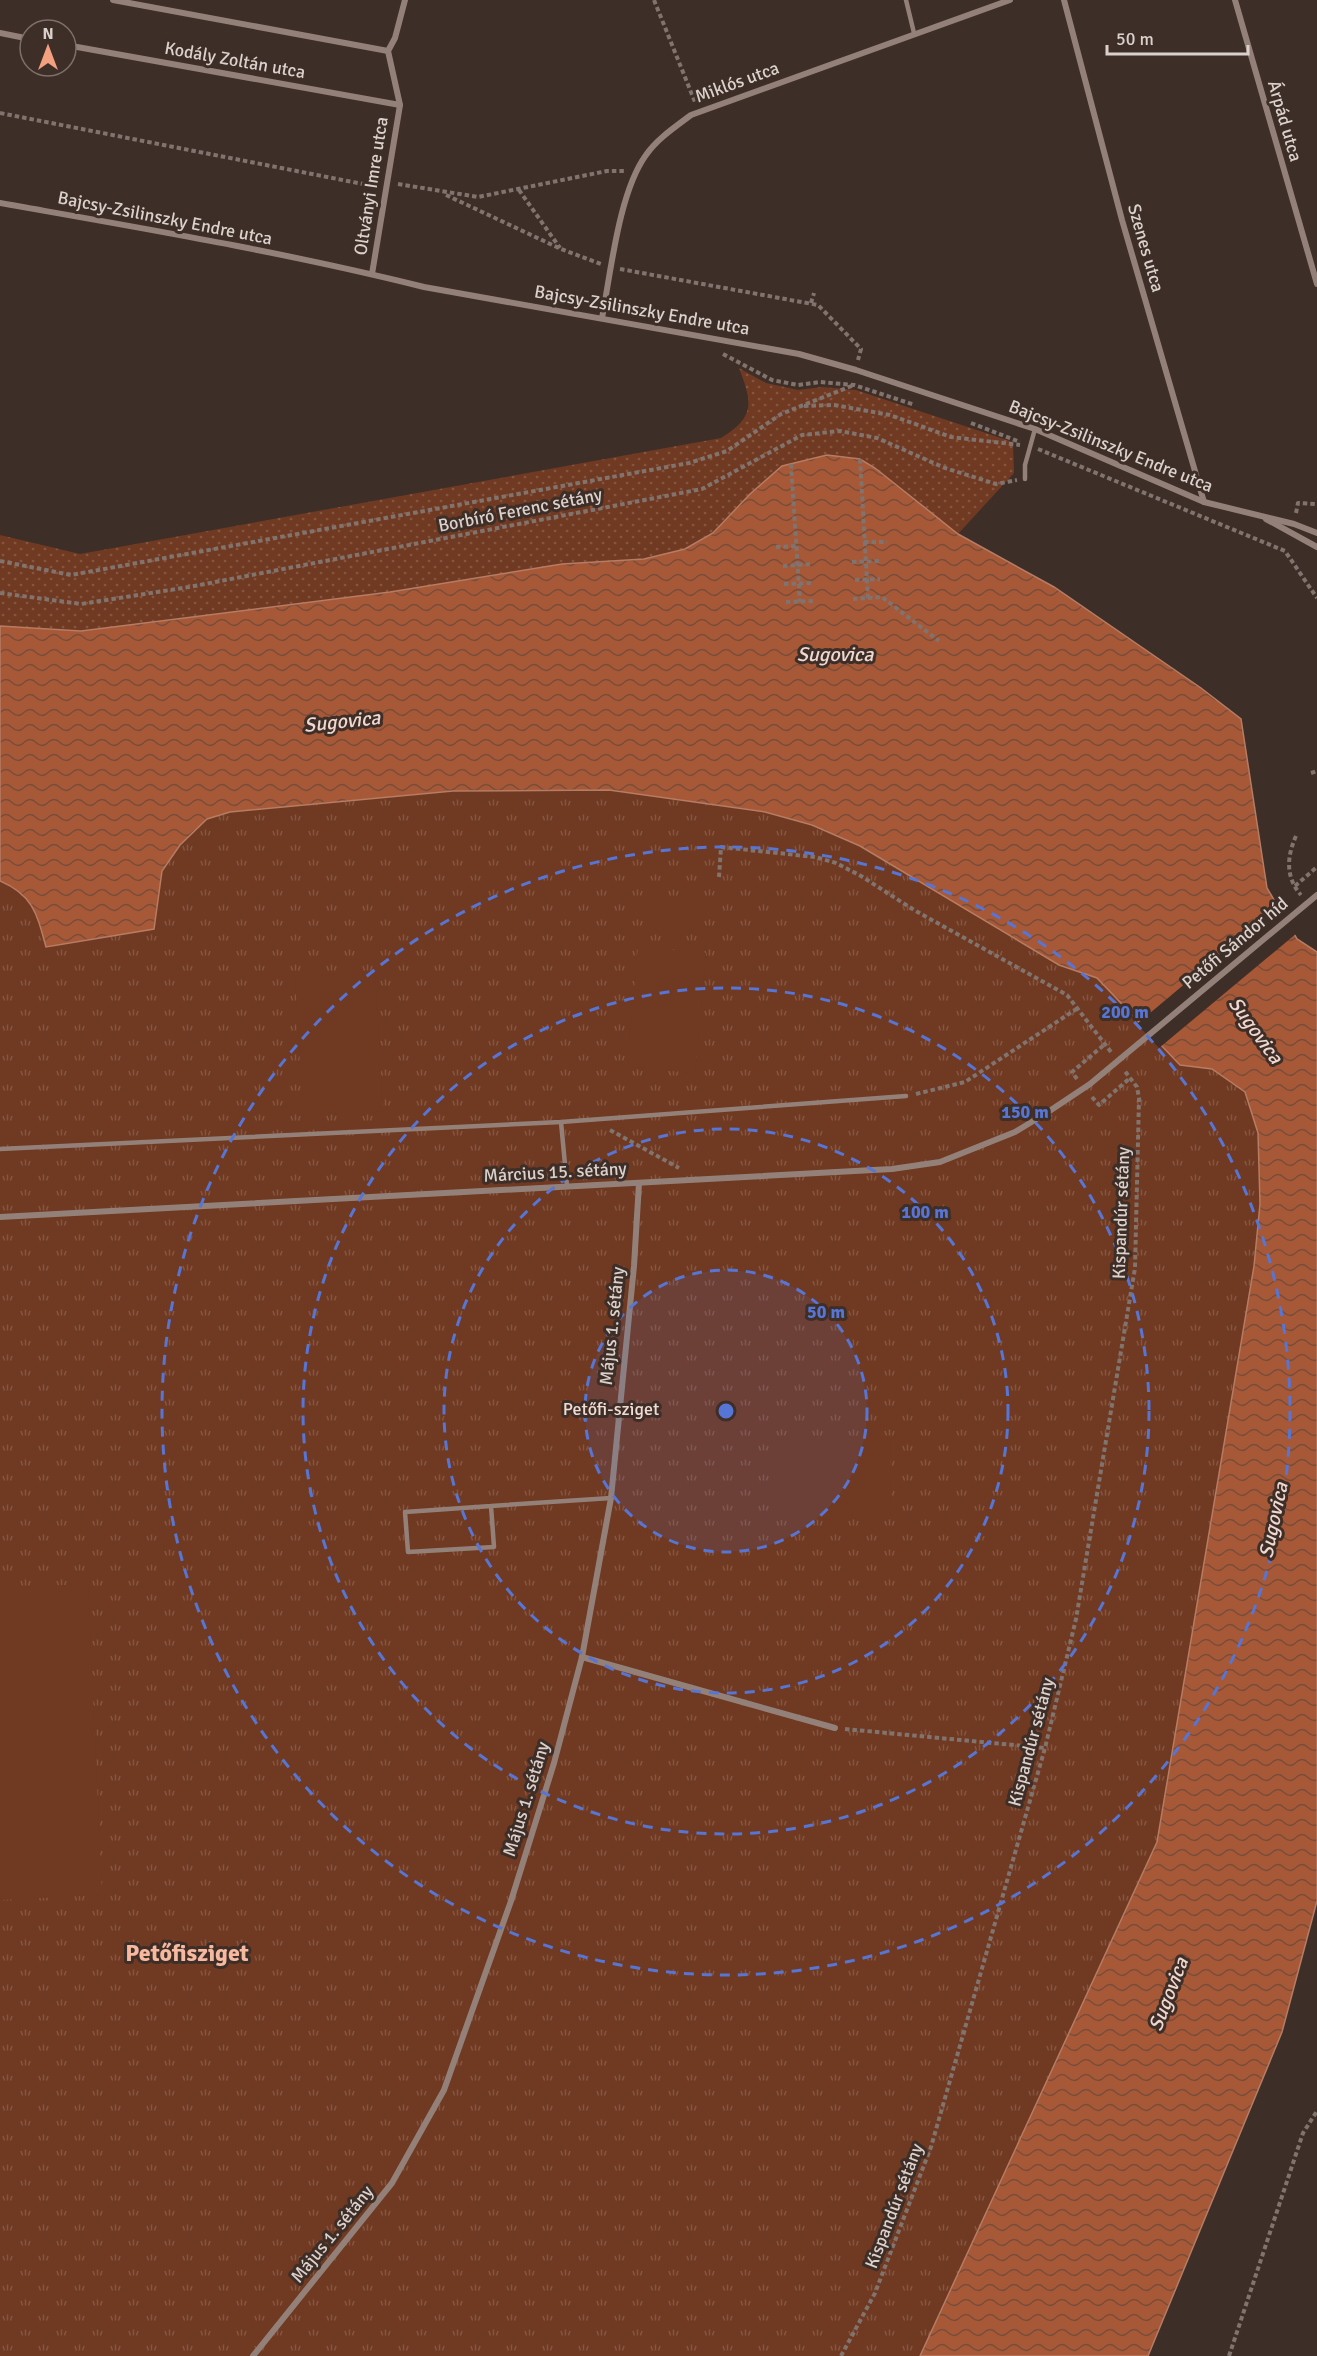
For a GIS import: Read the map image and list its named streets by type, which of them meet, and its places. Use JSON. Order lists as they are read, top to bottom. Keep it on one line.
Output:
{"streets":{"street":["Kodály Zoltán utca","Miklós utca","Árpád utca","Oltványi Imre utca","Bajcsy-Zsilinszky Endre utca","Szenes utca","Petőfi Sándor híd","Március 15. sétány","Május 1. sétány"],"path":["Borbíró Ferenc sétány","Kispandúr sétány"]},"crossings":[["Kodály Zoltán utca","Oltványi Imre utca"],["Miklós utca","Bajcsy-Zsilinszky Endre utca"],["Oltványi Imre utca","Bajcsy-Zsilinszky Endre utca"],["Bajcsy-Zsilinszky Endre utca","Szenes utca"],["Petőfi Sándor híd","Március 15. sétány"],["Március 15. sétány","Május 1. sétány"]],"districts":["Petőfisziget"],"water":["Sugovica"],"parks":["Petőfi-sziget"],"scale_bar":"50 m","north":"top","rings":["200 m","150 m","100 m","50 m"]}
